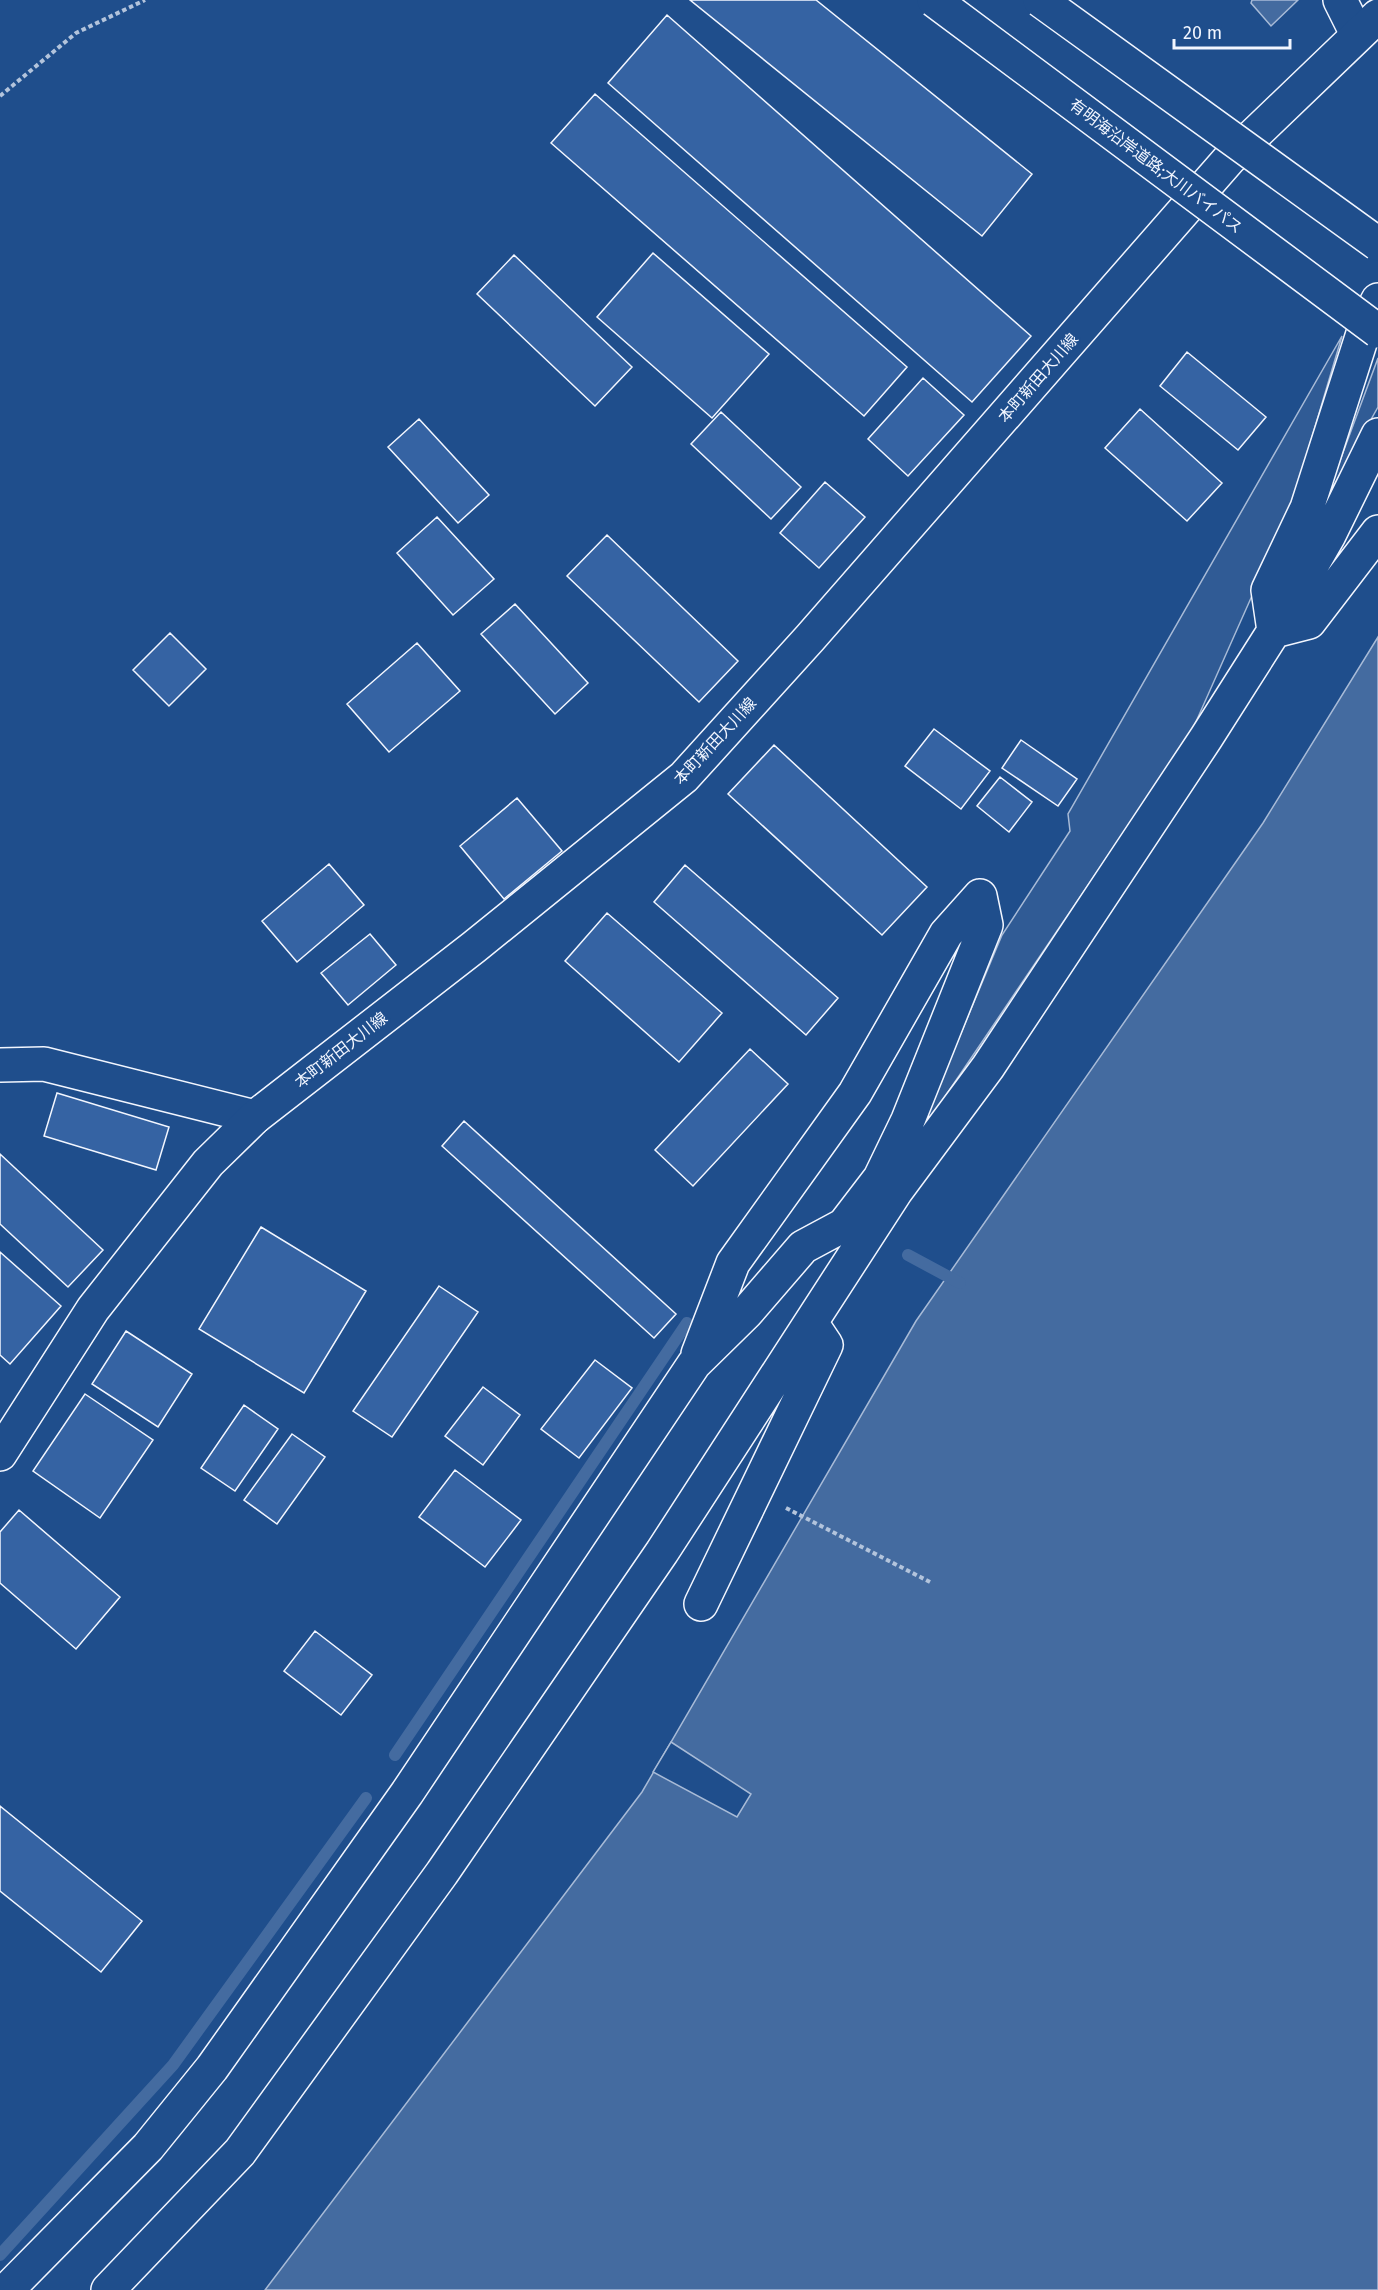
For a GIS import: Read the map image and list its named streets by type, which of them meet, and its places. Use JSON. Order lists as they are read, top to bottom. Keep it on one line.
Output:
{"streets":{"main road":["有明海沿岸道路;大川バイパス","本町新田大川線"]},"scale_bar":"20 m"}
